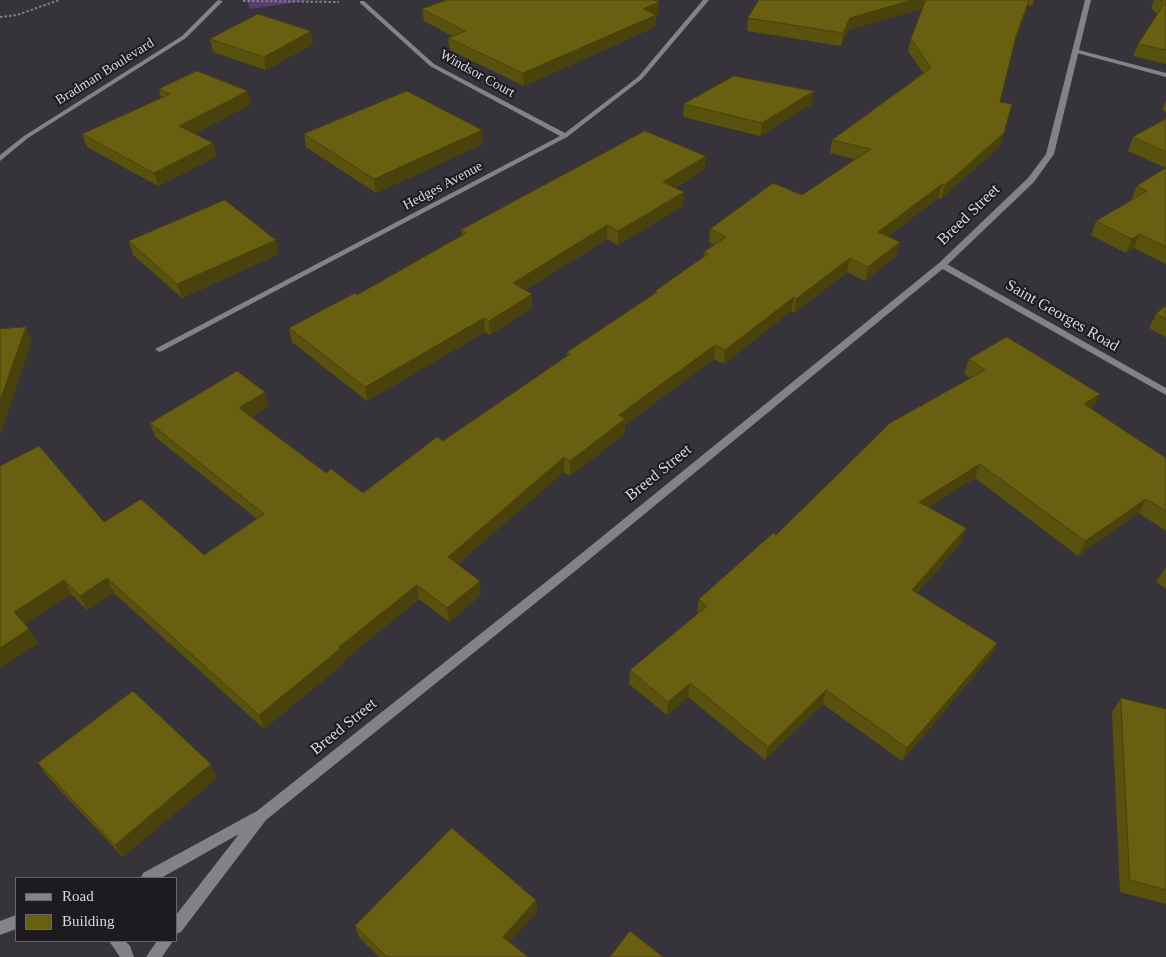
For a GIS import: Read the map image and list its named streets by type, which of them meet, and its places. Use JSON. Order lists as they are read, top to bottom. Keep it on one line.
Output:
{"streets":{"street":["Bradman Boulevard","Windsor Court","Hedges Avenue","Breed Street","Saint Georges Road"]},"crossings":[["Windsor Court","Hedges Avenue"],["Breed Street","Saint Georges Road"]],"legend":["Road","Building"]}
